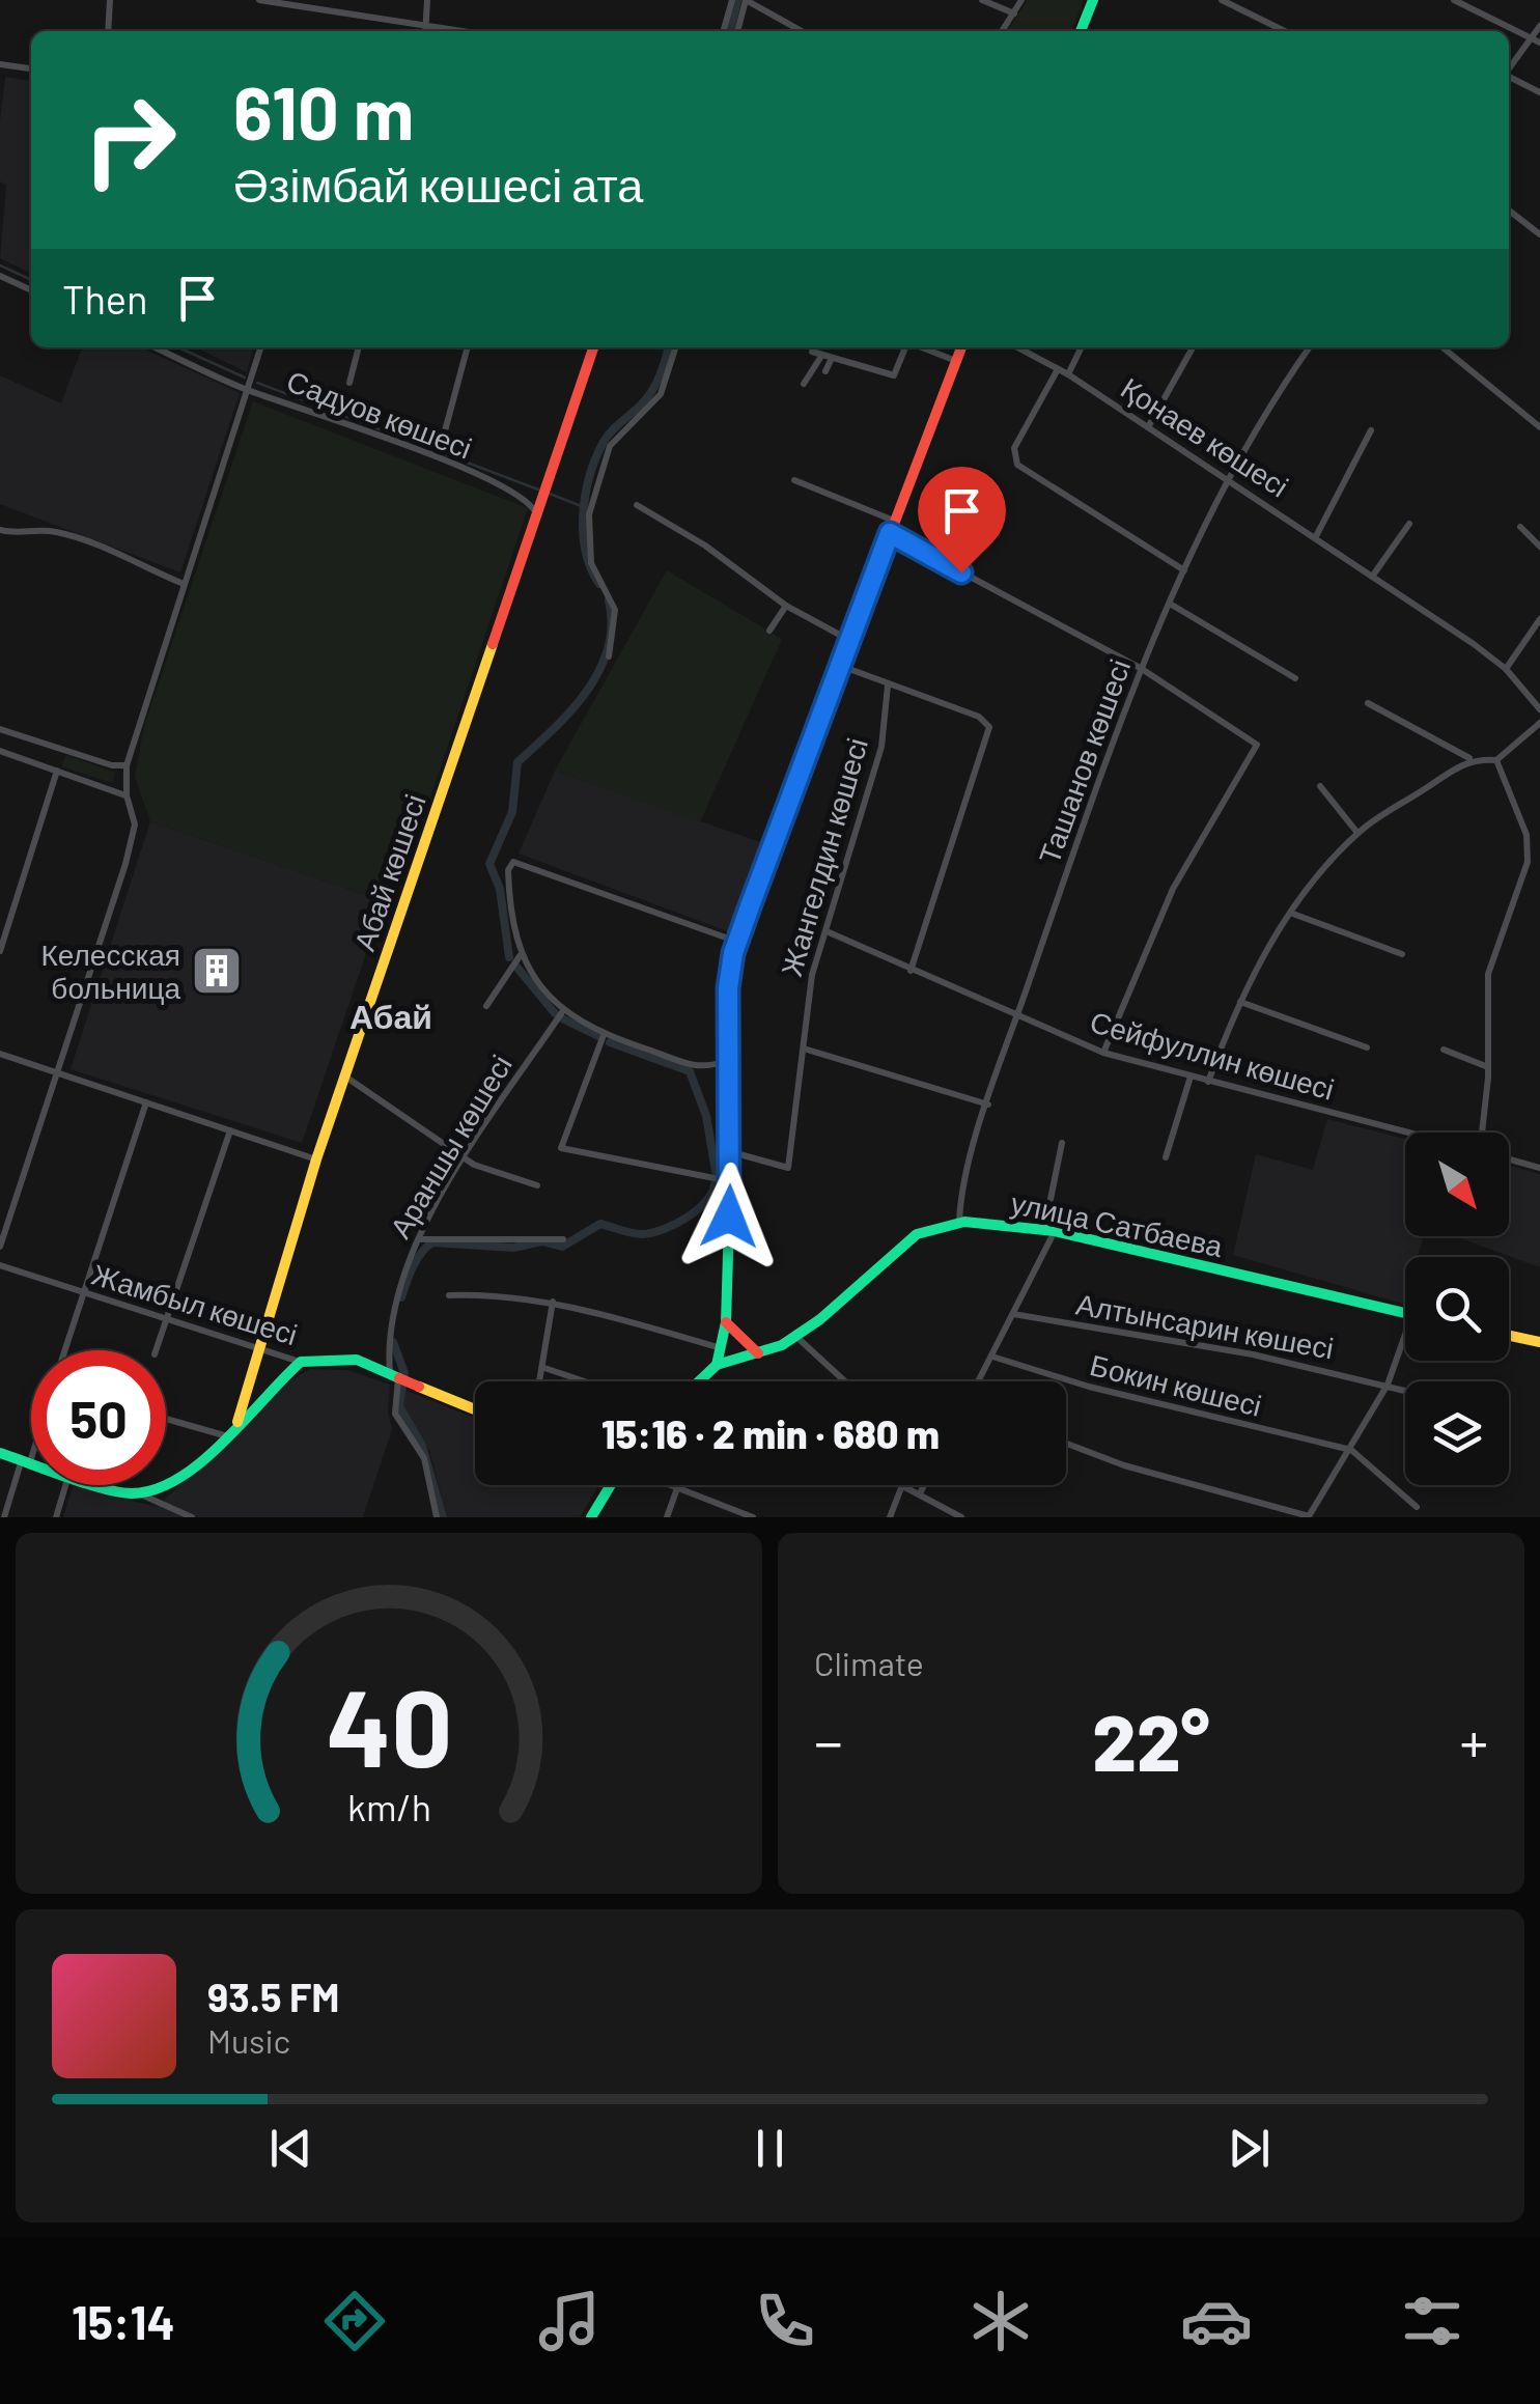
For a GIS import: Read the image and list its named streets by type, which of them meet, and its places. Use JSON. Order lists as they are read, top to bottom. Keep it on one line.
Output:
{"streets":{"street":["Садуов көшесі","Қонаев көшесі","Ташанов көшесі","Жангелдин көшесі","Абай көшесі","Сейфуллин көшесі","Араншы көшесі","улица Сатбаева","Жамбыл көшесі","Алтынсарин көшесі","Бокин көшесі"]},"crossings":[["Садуов көшесі","Абай көшесі"],["Қонаев көшесі","Ташанов көшесі"],["Ташанов көшесі","Сейфуллин көшесі"],["Ташанов көшесі","улица Сатбаева"],["Жангелдин көшесі","Сейфуллин көшесі"],["Абай көшесі","Жамбыл көшесі"],["Араншы көшесі","Жамбыл көшесі"]],"districts":["Абай"],"places":{"building":["Келесская больница"]},"north":"bottom right","page":{"turn":["610 m","Әзімбай көшесі ата"],"then":"Then","limit":"50","trip":"15:16 · 2 min · 680 m","tile":"Climate","heat":["−","22°","+"],"song":["93.5 FM","Music"],"tabs":"15:14","gauge":["40","km/h"]}}
